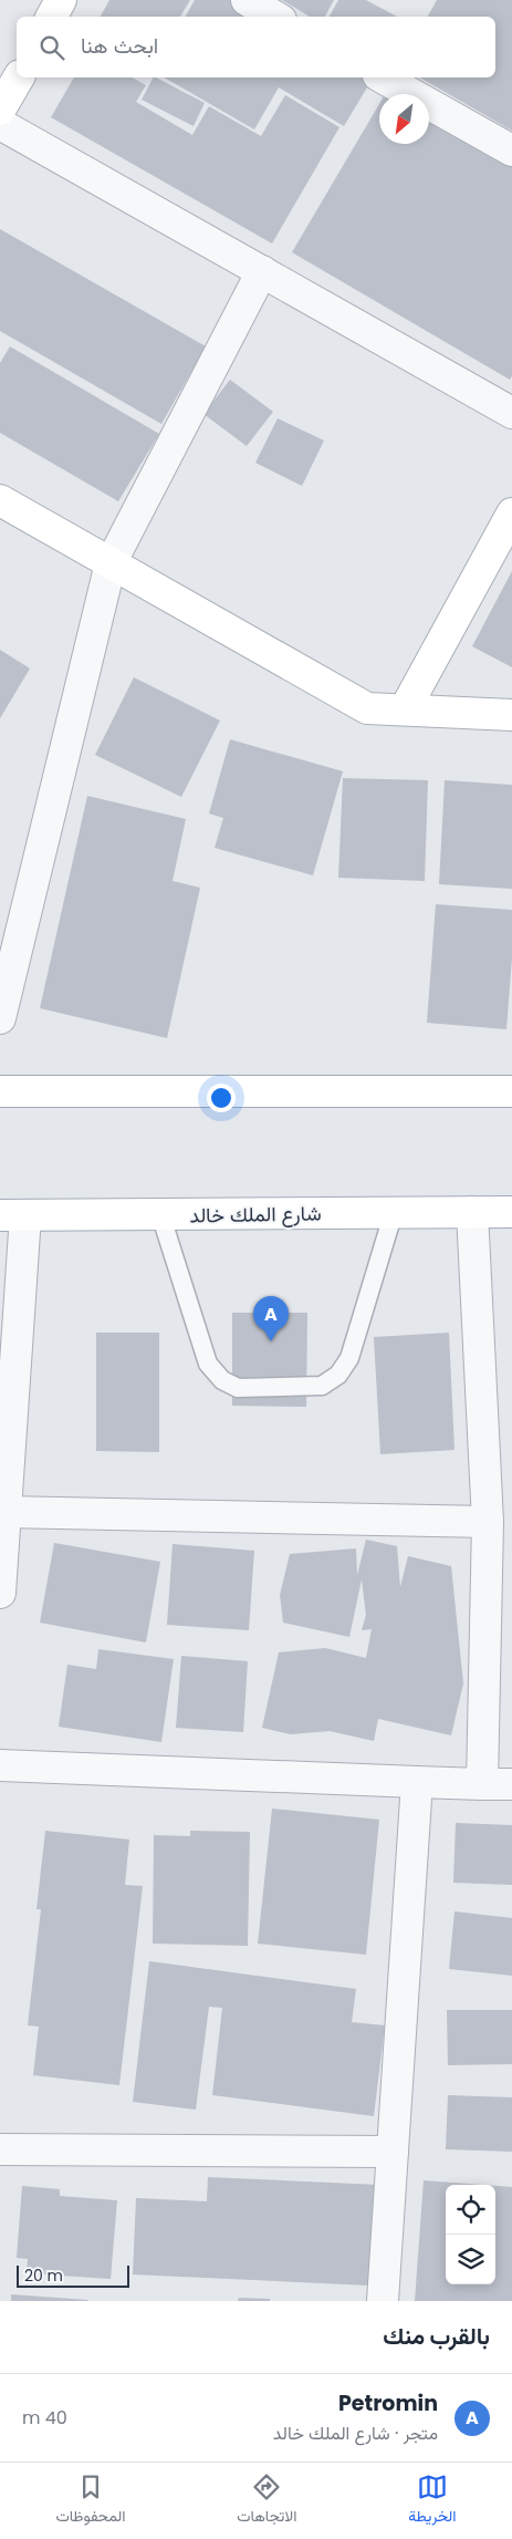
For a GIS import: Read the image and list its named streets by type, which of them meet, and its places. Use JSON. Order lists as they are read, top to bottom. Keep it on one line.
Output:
{"streets":{"main road":["شارع الملك خالد"]},"scale_bar":"20 m","north":"bottom left","page":{"search":"ابحث هنا","pins":"A","scale":"20 m","heading":"بالقرب منك","list":[{"mark":"A","name":"Petromin","note":"متجر · شارع الملك خالد","value":"40 m"}],"nav":["الخريطة","الاتجاهات","المحفوظات"]}}
